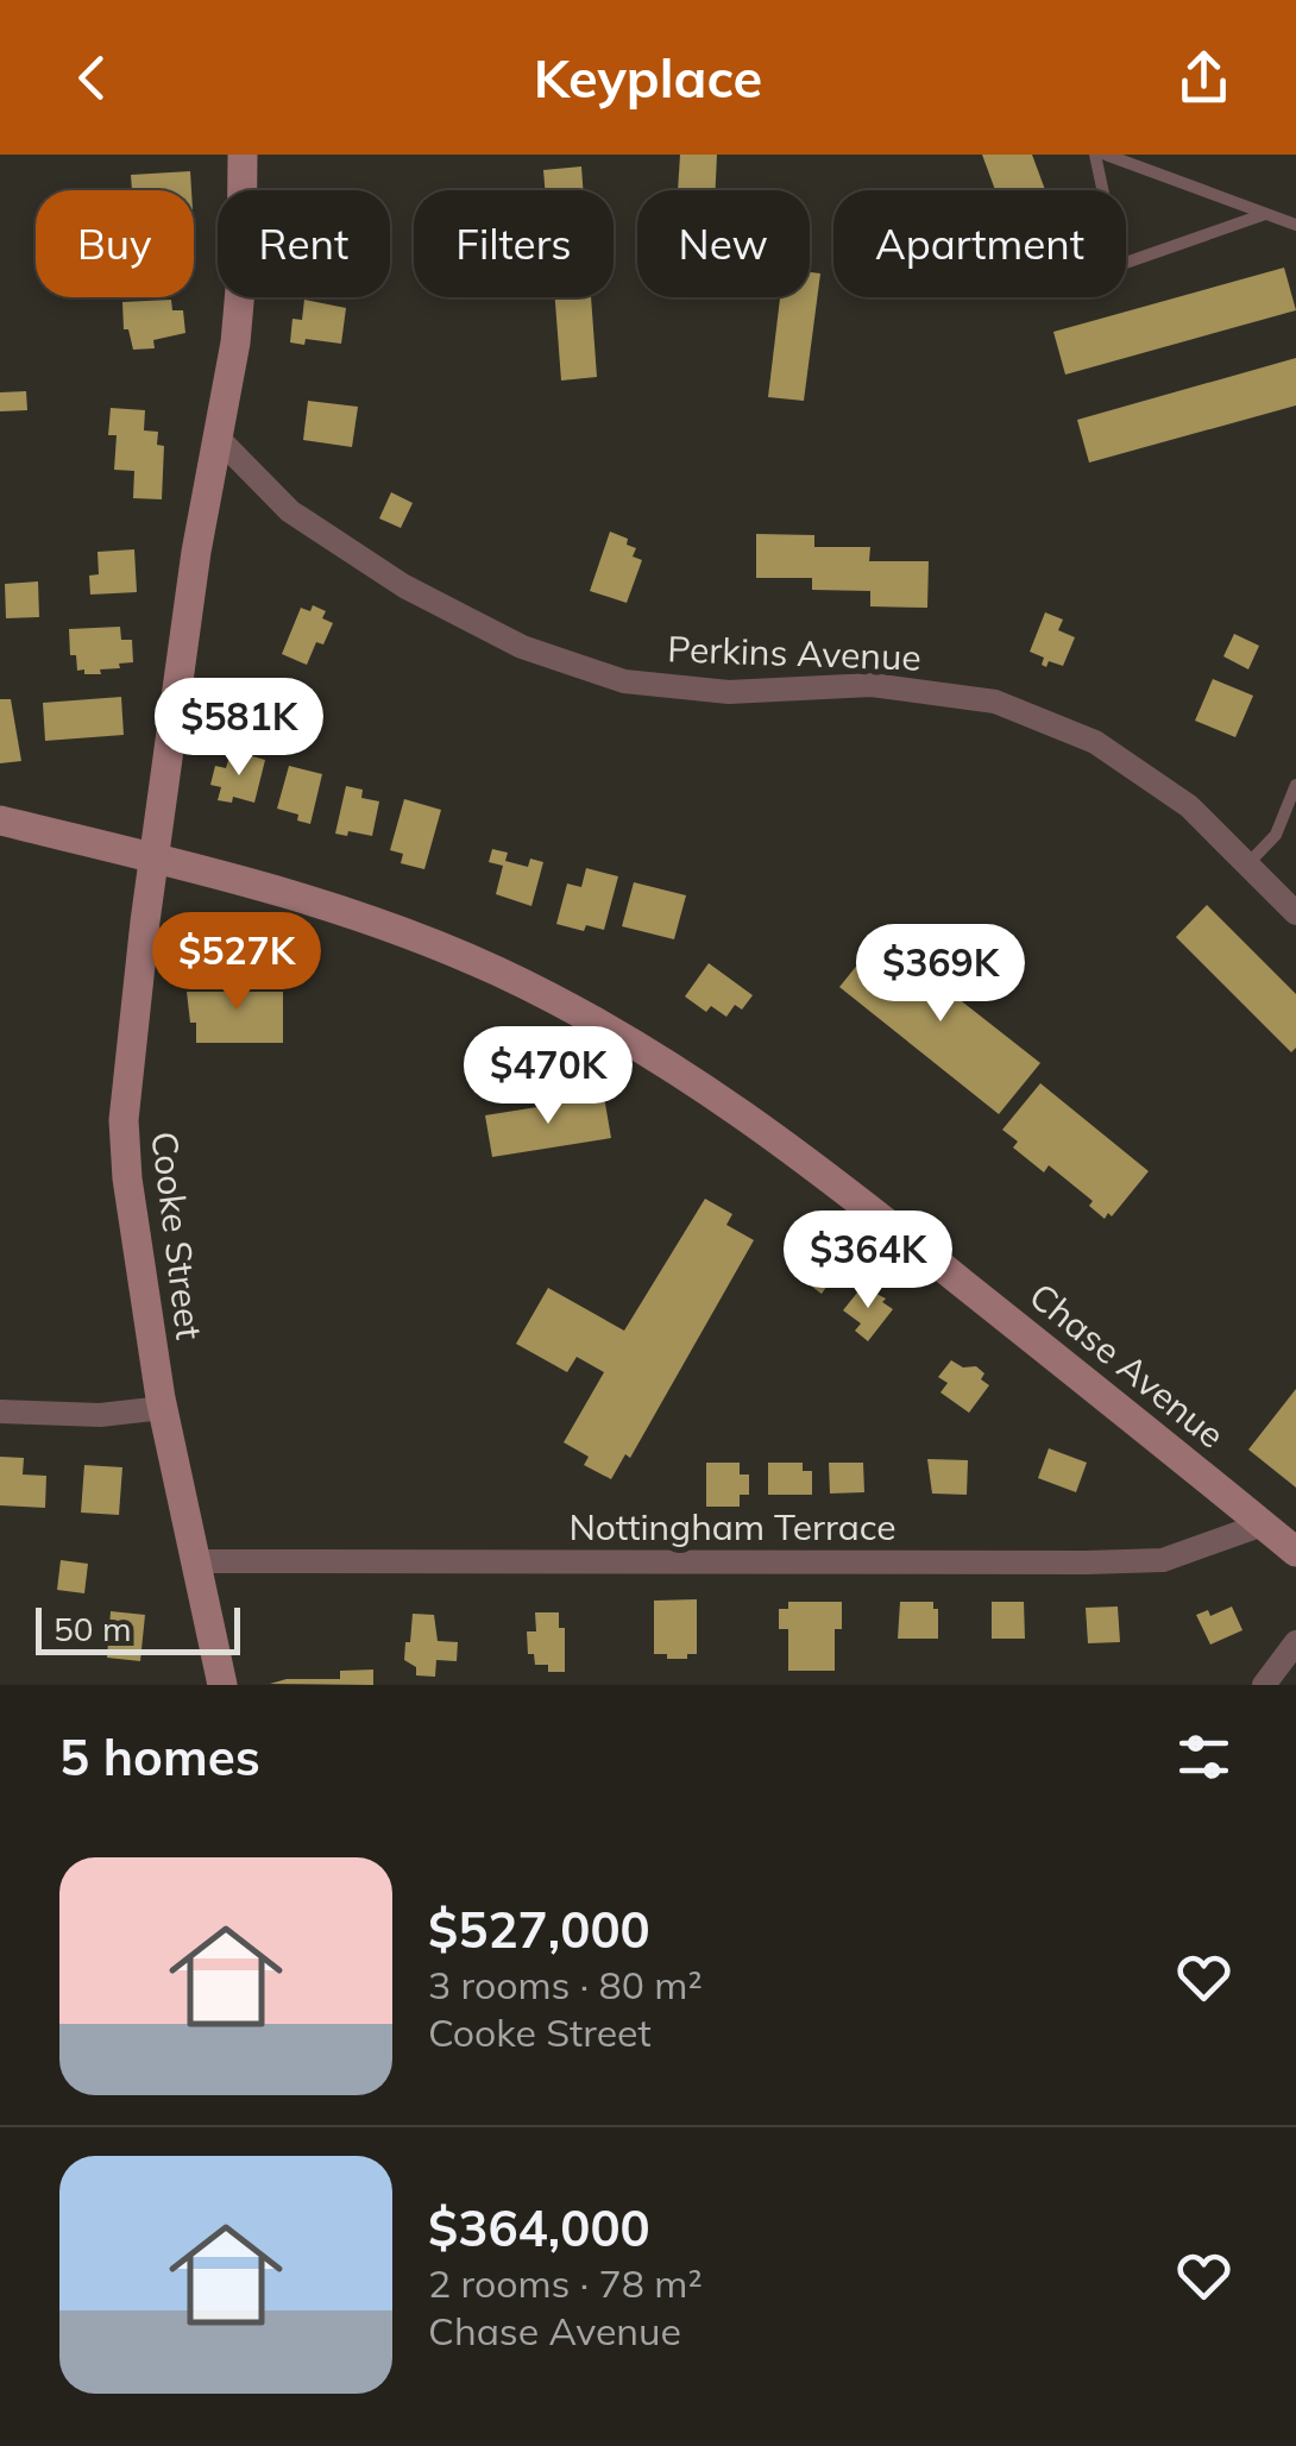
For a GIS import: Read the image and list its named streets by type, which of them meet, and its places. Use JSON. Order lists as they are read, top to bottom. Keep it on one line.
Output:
{"streets":{"main road":["Cooke Street","Chase Avenue"],"street":["Perkins Avenue","Nottingham Terrace"]},"crossings":[["Perkins Avenue","Cooke Street"],["Cooke Street","Chase Avenue"],["Cooke Street","Nottingham Terrace"],["Chase Avenue","Nottingham Terrace"]],"scale_bar":"50 m","page":{"header":"Keyplace","chip":["Buy","Rent","Filters","New","Apartment"],"price":["$581K","$527K","$369K","$470K","$364K"],"scale":"50 m","heading":"5 homes","list":[{"name":"$527,000","note":"3 rooms · 80 m² · Cooke Street"},{"name":"$364,000","note":"2 rooms · 78 m² · Chase Avenue"}]}}
